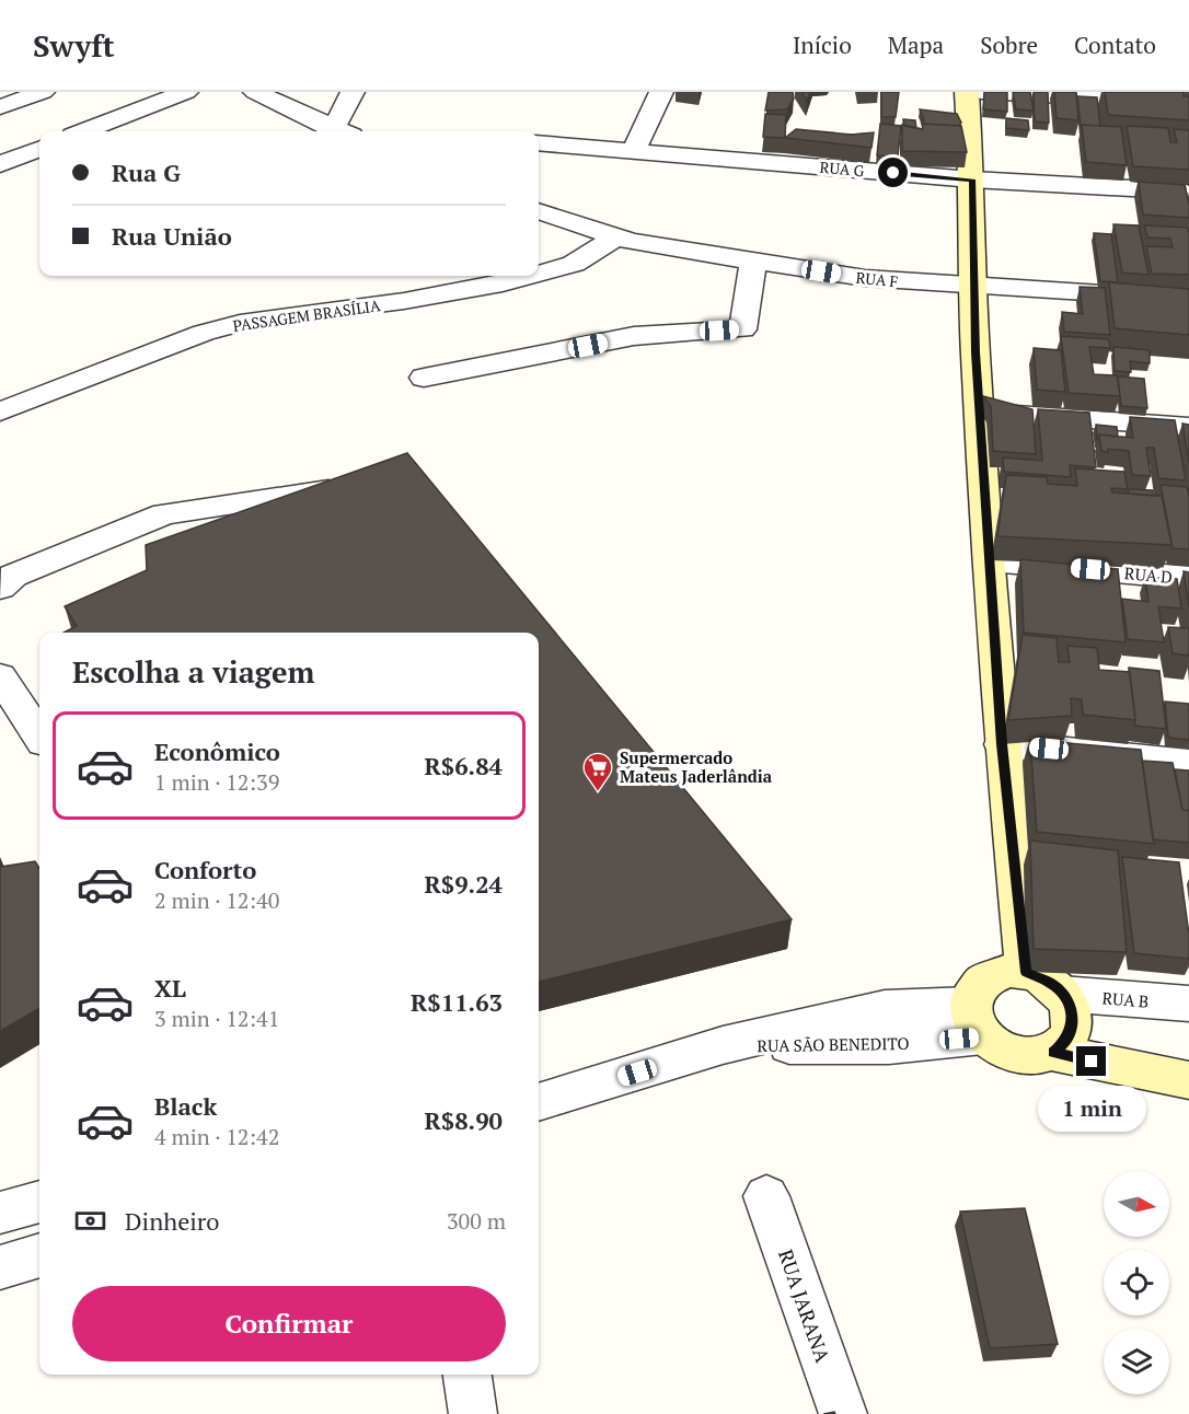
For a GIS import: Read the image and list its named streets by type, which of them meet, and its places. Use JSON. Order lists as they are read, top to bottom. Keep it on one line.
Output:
{"streets":{"street":["RUA G","RUA F","PASSAGEM BRASÍLIA","RUA D","RUA B","RUA SÃO BENEDITO","RUA JARANA"]},"crossings":[["RUA F","PASSAGEM BRASÍLIA"],["RUA B","RUA SÃO BENEDITO"]],"places":{"supermarket":["Supermercado Mateus Jaderlândia"]},"north":"right","page":{"header":"Swyft","nav":["Início","Mapa","Sobre","Contato"],"banner":["Rua G","Rua União"],"heading":"Escolha a viagem","list":[{"name":"Econômico","note":"1 min · 12:39","value":"R$6.84"},{"name":"Conforto","note":"2 min · 12:40","value":"R$9.24"},{"name":"XL","note":"3 min · 12:41","value":"R$11.63"},{"name":"Black","note":"4 min · 12:42","value":"R$8.90"}],"bubble":"1 min","pay":["Dinheiro","300 m"],"buttons":"Confirmar"}}
